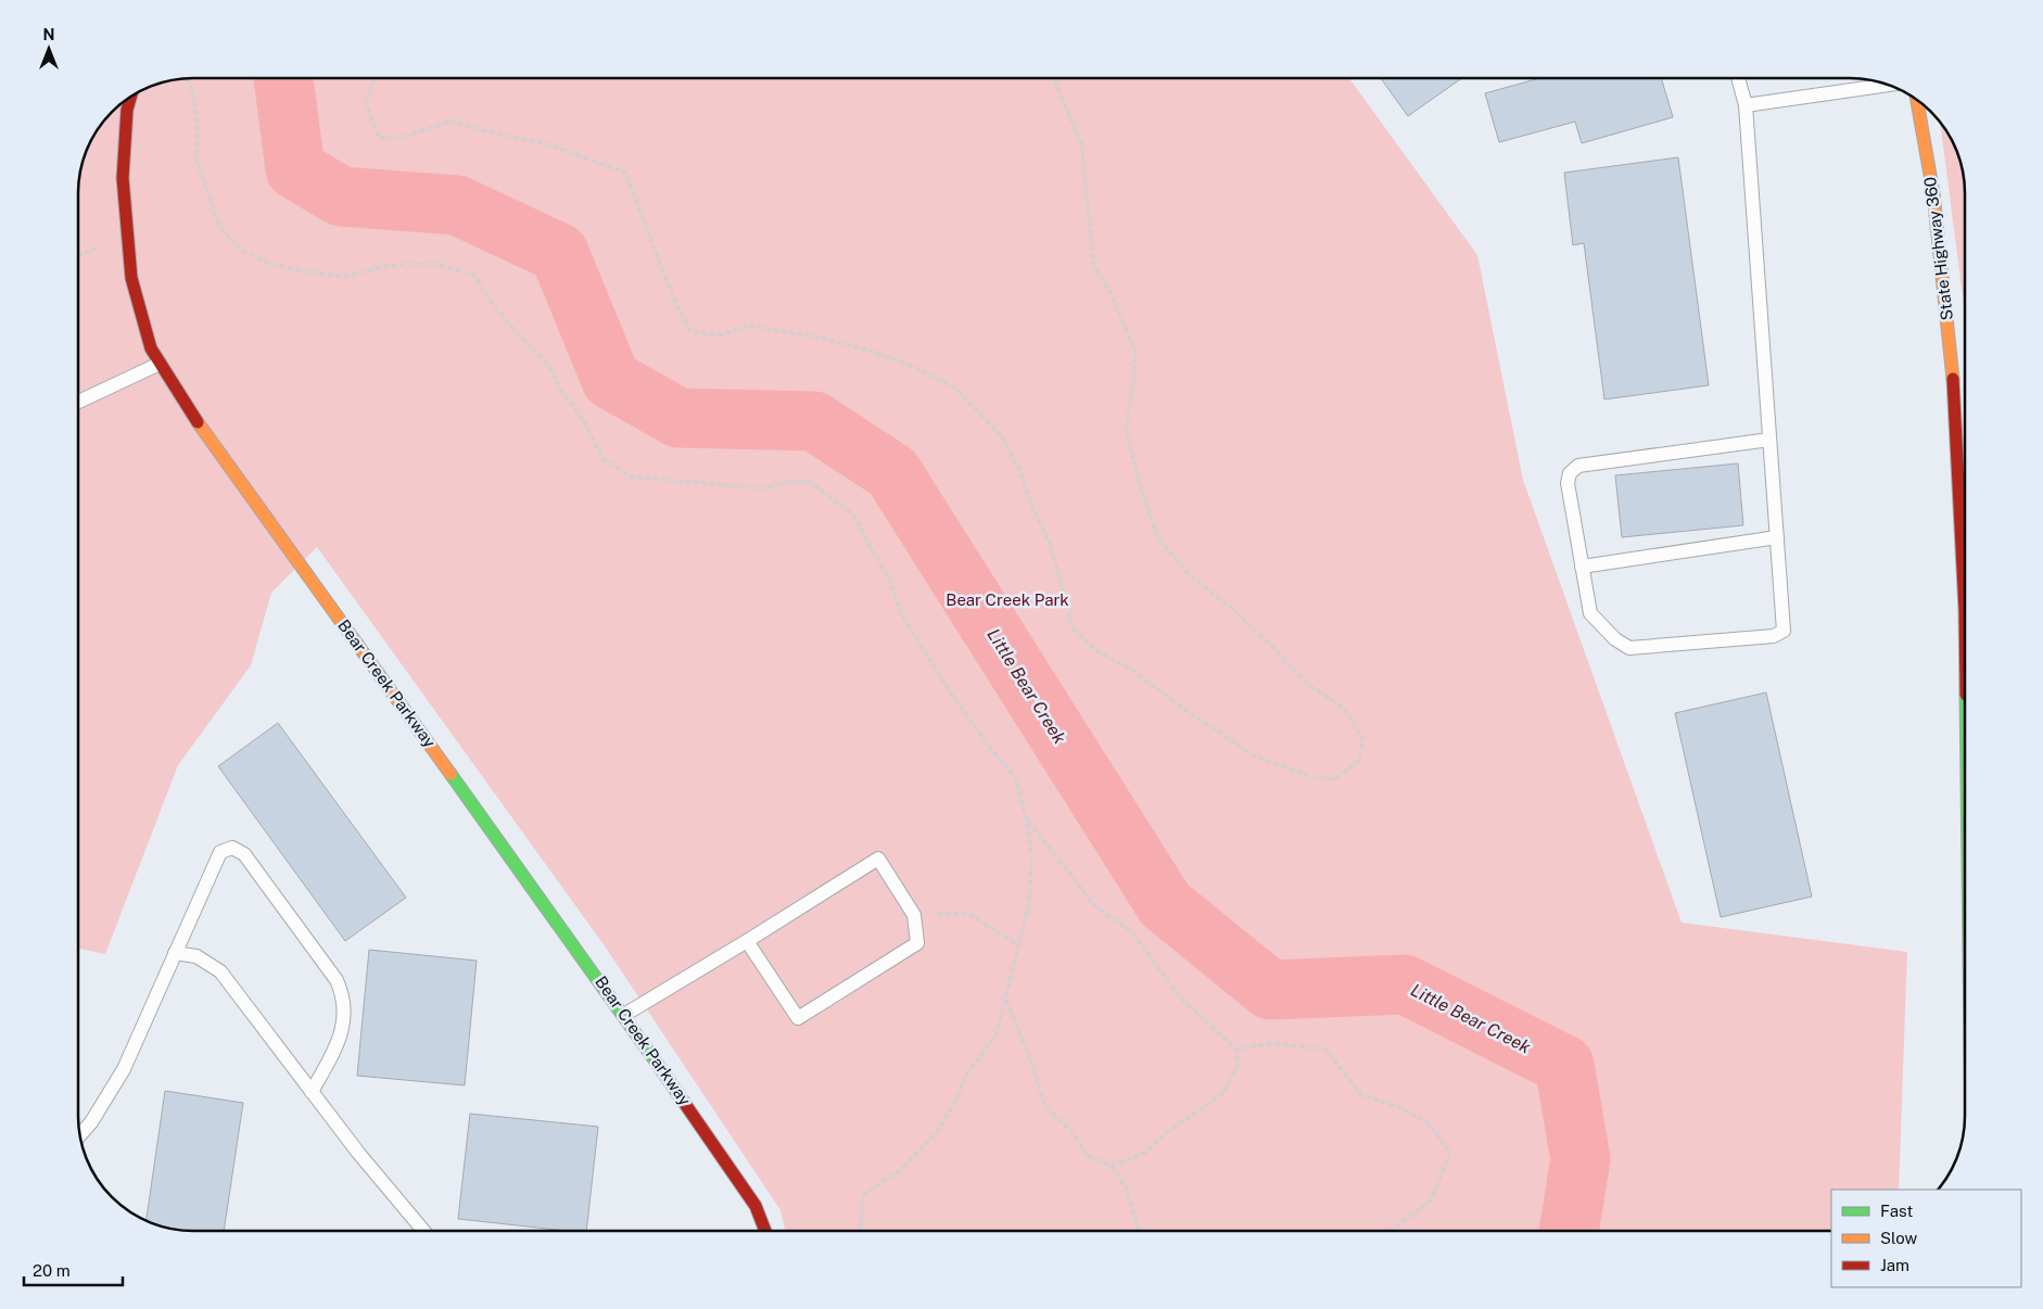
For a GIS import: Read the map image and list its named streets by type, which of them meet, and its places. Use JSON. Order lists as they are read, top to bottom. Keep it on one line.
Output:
{"streets":{"street":["State Highway 360","Bear Creek Parkway"]},"water":["Little Bear Creek"],"parks":["Bear Creek Park"],"legend":["Fast","Slow","Jam"],"scale_bar":"20 m","north":"top"}
